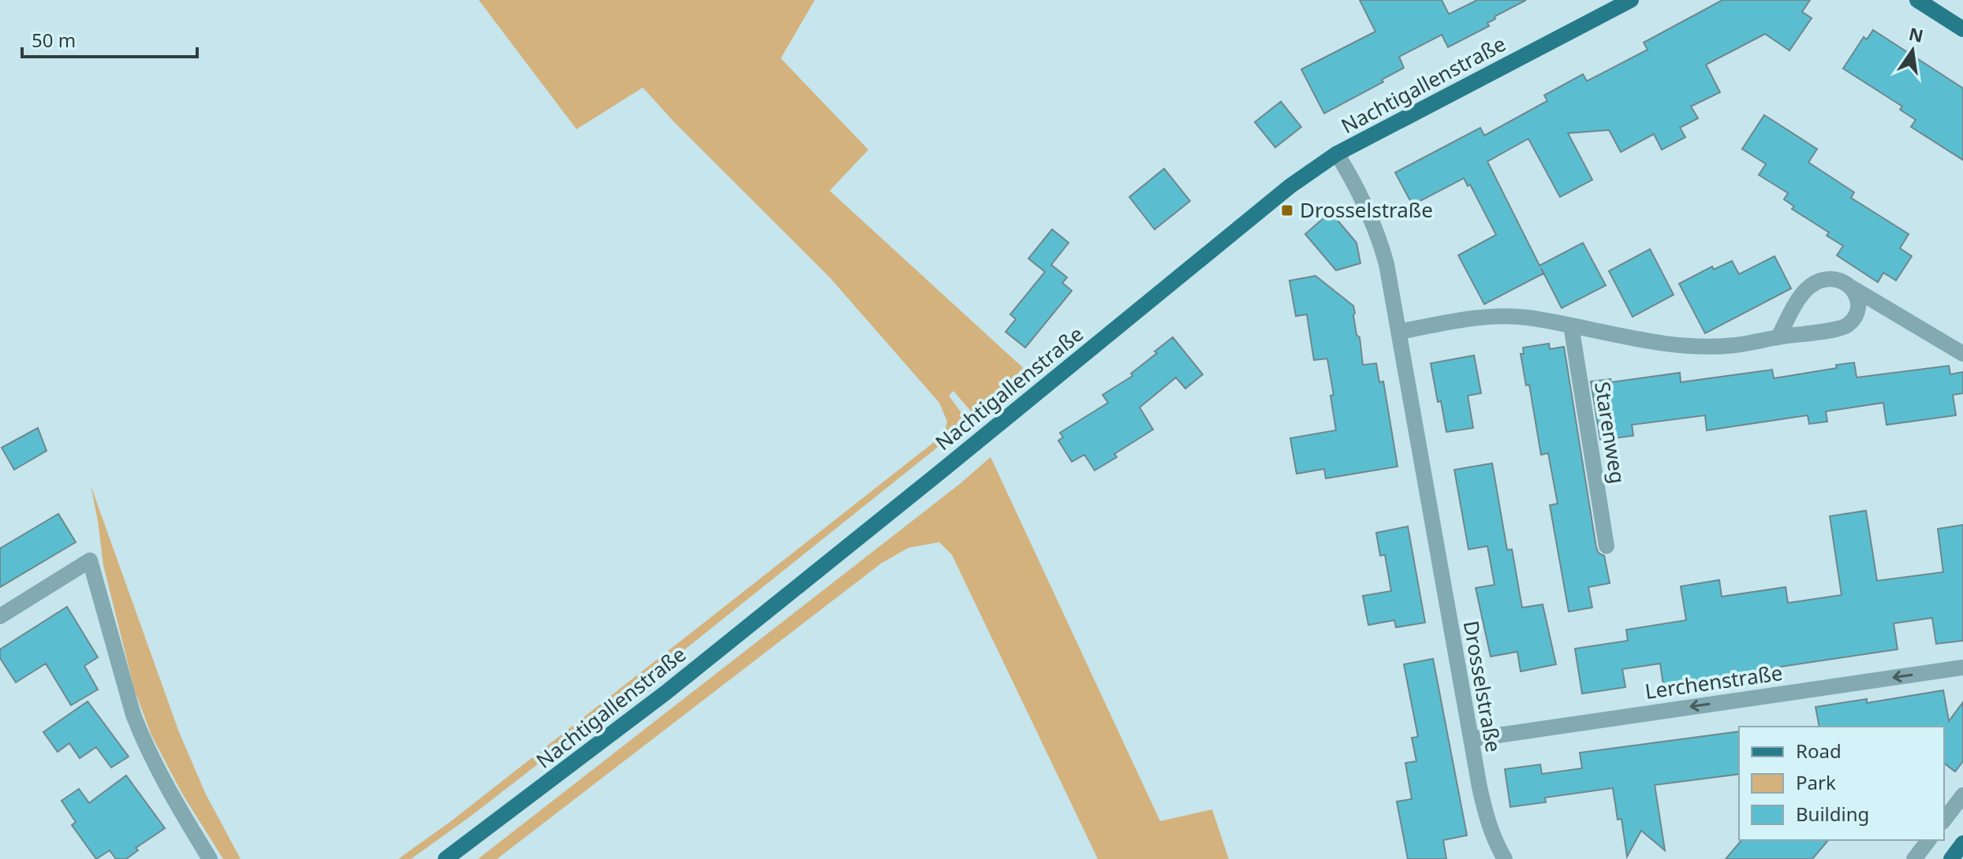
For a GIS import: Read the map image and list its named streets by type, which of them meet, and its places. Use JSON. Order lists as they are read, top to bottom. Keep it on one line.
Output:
{"streets":{"main road":["Nachtigallenstraße"],"street":["Starenweg","Lerchenstraße","Drosselstraße"]},"crossings":[["Nachtigallenstraße","Drosselstraße"],["Lerchenstraße","Drosselstraße"]],"one_way":["Lerchenstraße"],"places":{"transit":["Drosselstraße"]},"legend":["Road","Park","Building"],"scale_bar":"50 m","north":"top"}
